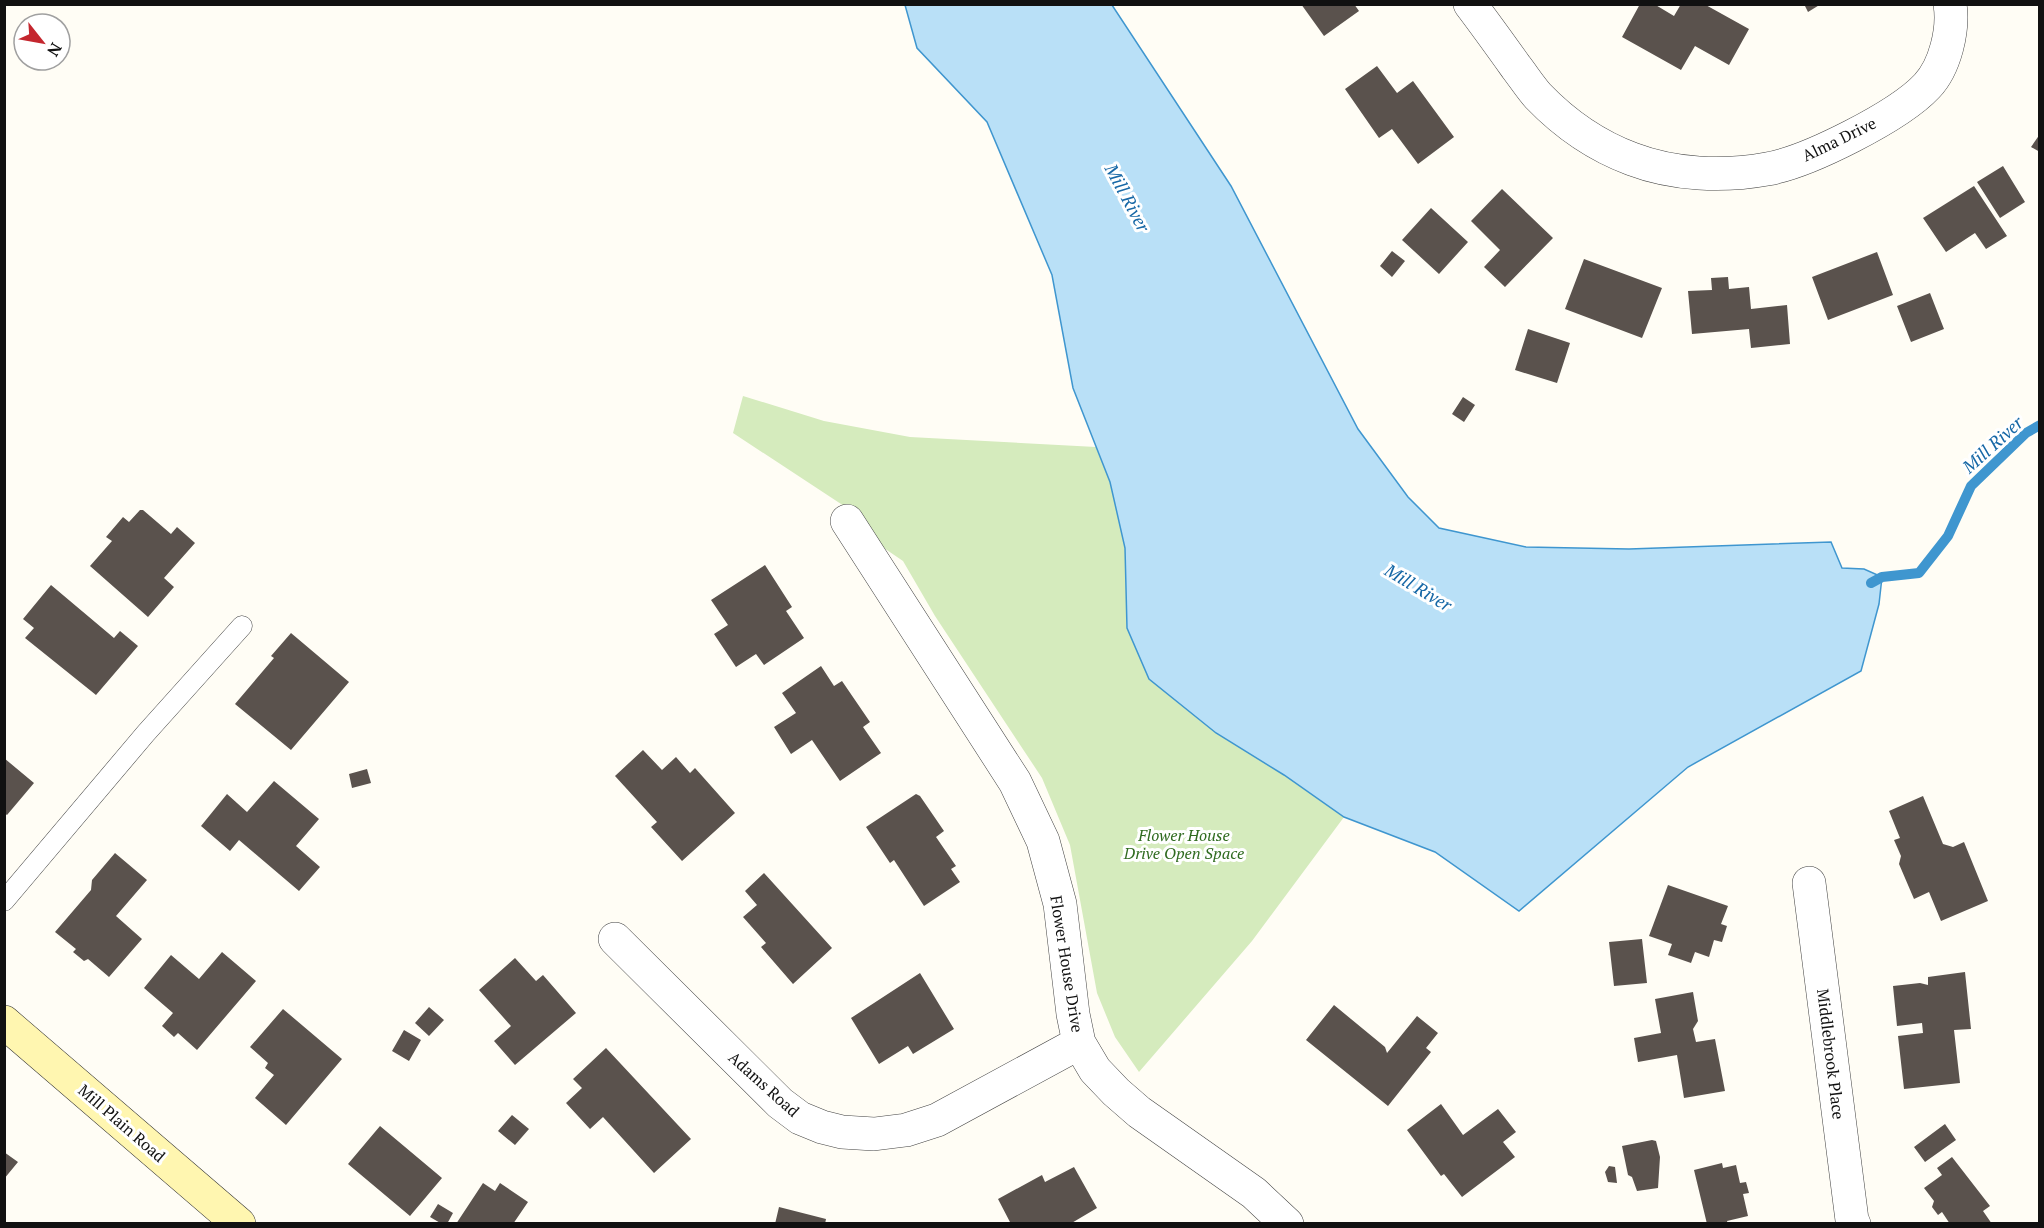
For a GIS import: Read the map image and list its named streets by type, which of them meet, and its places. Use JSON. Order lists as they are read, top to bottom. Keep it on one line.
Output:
{"streets":{"main road":["Mill Plain Road"],"street":["Alma Drive","Flower House Drive","Middlebrook Place","Adams Road"]},"crossings":[["Flower House Drive","Adams Road"]],"water":["Mill River"],"parks":["Flower House Drive Open Space"],"north":"bottom right"}
